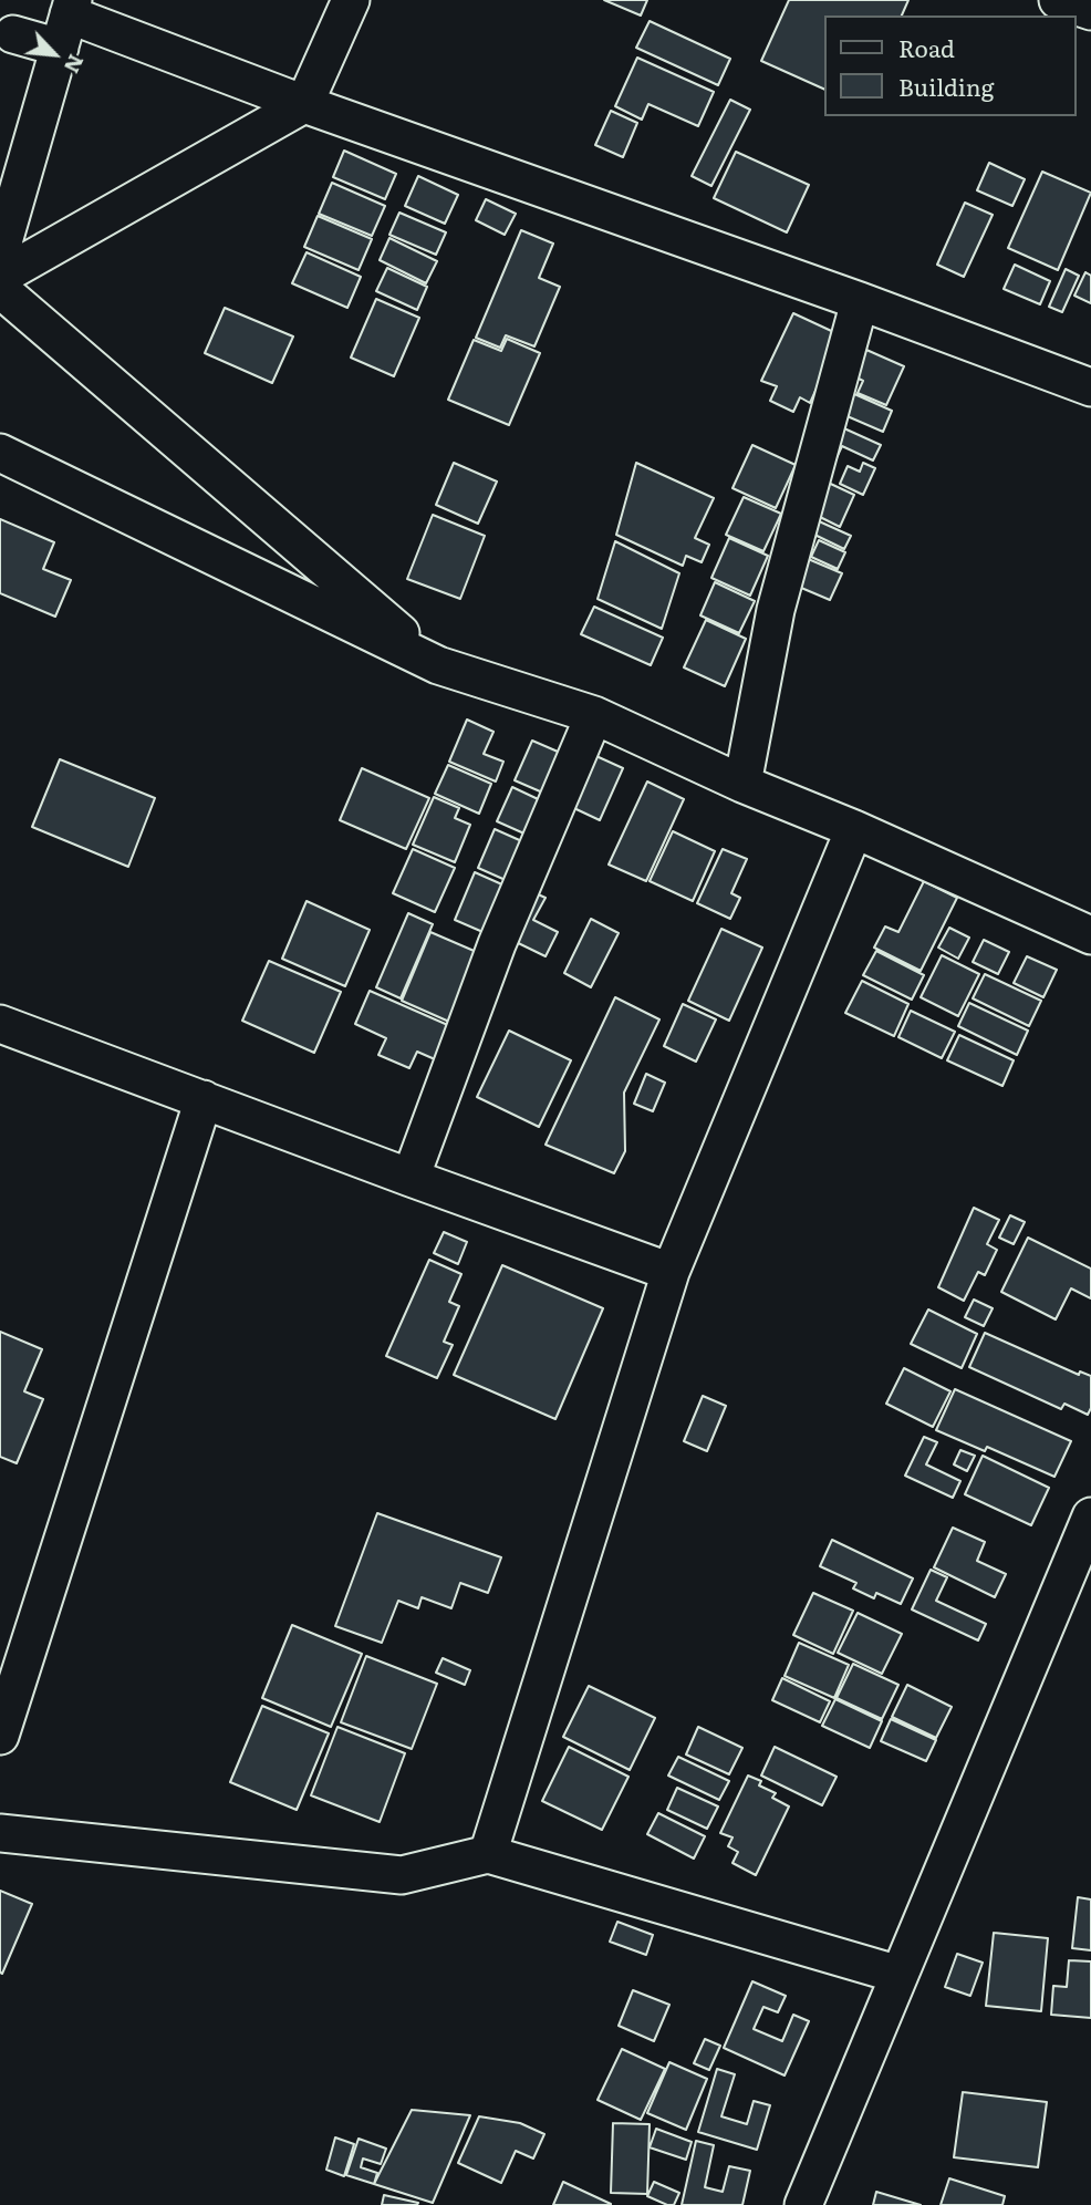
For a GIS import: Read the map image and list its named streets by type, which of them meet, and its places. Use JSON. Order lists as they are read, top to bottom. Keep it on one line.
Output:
{"legend":["Road","Building"],"north":"bottom right"}
